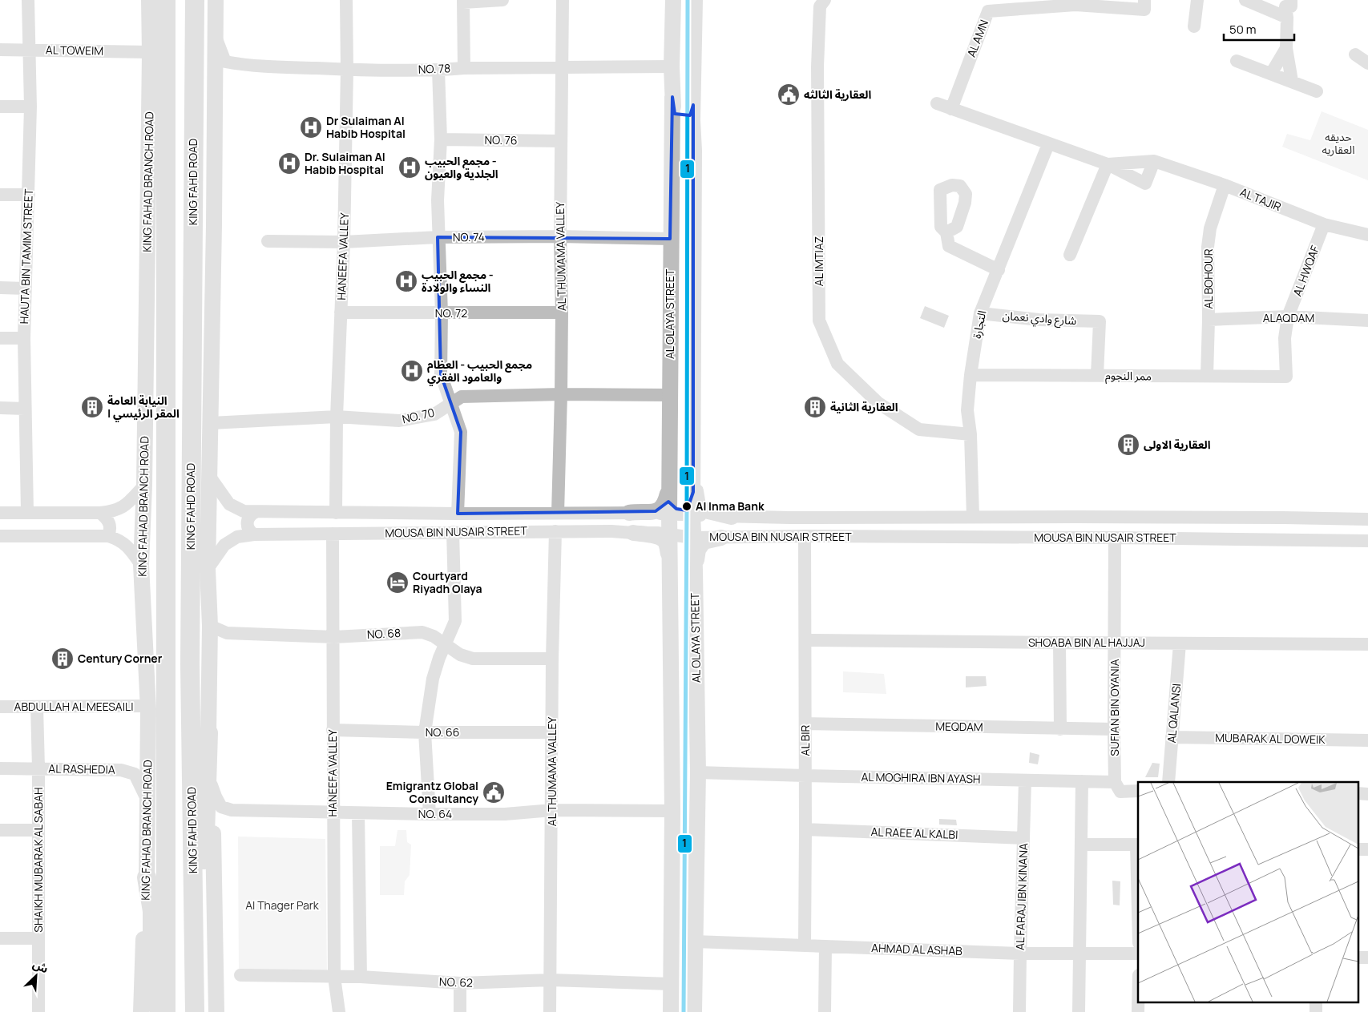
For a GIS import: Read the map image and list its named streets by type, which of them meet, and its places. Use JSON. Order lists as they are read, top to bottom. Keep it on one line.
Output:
{"streets":{"highway":["KING FAHD ROAD"],"main road":["KING FAHAD BRANCH ROAD","AL OLAYA STREET"],"street":["AL AMN","AL TOWEIM","NO. 78","NO. 76","AL TAJIR","NO. 74","HAUTA BIN TAMIM STREET","HANEEFA VALLEY","AL THUMAMA VALLEY","AL IMTIAZ","AL HWQAF","AL BOHOUR","NO. 72","شارع وادي نعمان","ALAQDAM","التجارة","ممر النجوم","NO. 70","MOUSA BIN NUSAIR STREET","NO. 68","SHOABA BIN AL HAJJAJ","ABDULLAH AL MEESAILI","SUFIAN BIN OYANIA","AL QALANSI","MEQDAM","NO. 66","MUBARAK AL DOWEIK","AL BIR","AL RASHEDIA","AL MOGHIRA IBN AYASH","NO. 64","AL RAEE AL KALBI","SHAIKH MUBARAK AL SABAH","AL FARAJ IBN KINANA","AHMAD AL ASHAB","NO. 62"]},"crossings":[["AL AMN","AL TAJIR"],["AL TOWEIM","KING FAHAD BRANCH ROAD"],["AL TOWEIM","HAUTA BIN TAMIM STREET"],["NO. 78","HANEEFA VALLEY"],["NO. 78","AL THUMAMA VALLEY"],["NO. 78","AL OLAYA STREET"],["NO. 76","AL THUMAMA VALLEY"],["KING FAHAD BRANCH ROAD","ABDULLAH AL MEESAILI"],["KING FAHAD BRANCH ROAD","AL RASHEDIA"],["AL TAJIR","AL HWQAF"],["AL TAJIR","AL BOHOUR"],["AL TAJIR","التجارة"],["NO. 74","HANEEFA VALLEY"],["NO. 74","AL THUMAMA VALLEY"],["NO. 74","AL OLAYA STREET"],["HANEEFA VALLEY","NO. 72"],["HANEEFA VALLEY","NO. 70"],["HANEEFA VALLEY","MOUSA BIN NUSAIR STREET"],["HANEEFA VALLEY","NO. 68"],["HANEEFA VALLEY","NO. 66"],["HANEEFA VALLEY","NO. 64"],["HANEEFA VALLEY","NO. 62"],["AL THUMAMA VALLEY","NO. 72"],["AL THUMAMA VALLEY","NO. 70"],["AL THUMAMA VALLEY","MOUSA BIN NUSAIR STREET"],["AL THUMAMA VALLEY","NO. 68"],["AL THUMAMA VALLEY","NO. 66"],["AL THUMAMA VALLEY","NO. 64"],["AL THUMAMA VALLEY","NO. 62"],["AL IMTIAZ","التجارة"],["AL HWQAF","ALAQDAM"],["AL HWQAF","ممر النجوم"],["AL BOHOUR","ALAQDAM"],["AL BOHOUR","ممر النجوم"],["AL OLAYA STREET","NO. 70"],["AL OLAYA STREET","MOUSA BIN NUSAIR STREET"],["AL OLAYA STREET","AL MOGHIRA IBN AYASH"],["AL OLAYA STREET","NO. 64"],["AL OLAYA STREET","AHMAD AL ASHAB"],["AL OLAYA STREET","NO. 62"],["شارع وادي نعمان","التجارة"],["شارع وادي نعمان","ممر النجوم"],["التجارة","ممر النجوم"],["التجارة","MOUSA BIN NUSAIR STREET"],["MOUSA BIN NUSAIR STREET","SUFIAN BIN OYANIA"],["MOUSA BIN NUSAIR STREET","AL BIR"],["SHOABA BIN AL HAJJAJ","SUFIAN BIN OYANIA"],["SHOABA BIN AL HAJJAJ","AL QALANSI"],["SHOABA BIN AL HAJJAJ","AL BIR"],["ABDULLAH AL MEESAILI","SHAIKH MUBARAK AL SABAH"],["SUFIAN BIN OYANIA","MEQDAM"],["SUFIAN BIN OYANIA","AL MOGHIRA IBN AYASH"],["AL QALANSI","MUBARAK AL DOWEIK"],["MEQDAM","AL BIR"],["AL BIR","AL MOGHIRA IBN AYASH"],["AL BIR","AL RAEE AL KALBI"],["AL BIR","AHMAD AL ASHAB"],["AL RASHEDIA","SHAIKH MUBARAK AL SABAH"],["AL MOGHIRA IBN AYASH","AL FARAJ IBN KINANA"],["AL RAEE AL KALBI","AL FARAJ IBN KINANA"],["AL FARAJ IBN KINANA","AHMAD AL ASHAB"]],"parks":["حديقه العقاريه","Al Thager Park"],"places":{"public building":["العقارية الثالثه","Emigrantz Global Consultancy"],"hospital":["Dr Sulaiman Al Habib Hospital","Dr. Sulaiman Al Habib Hospital","مجمع الحبيب - الجلدية والعيون","مجمع الحبيب - النساء والولادة","مجمع الحبيب - العظام والعامود الفقري"],"building":["النيابة العامة | المقر الرئيسي","العقارية الثانية","العقارية الاولى","Century Corner"],"other":["Al Inma Bank"],"hotel":["Courtyard Riyadh Olaya"]},"lines":["transit line 1"],"scale_bar":"50 m","north":"top right"}
